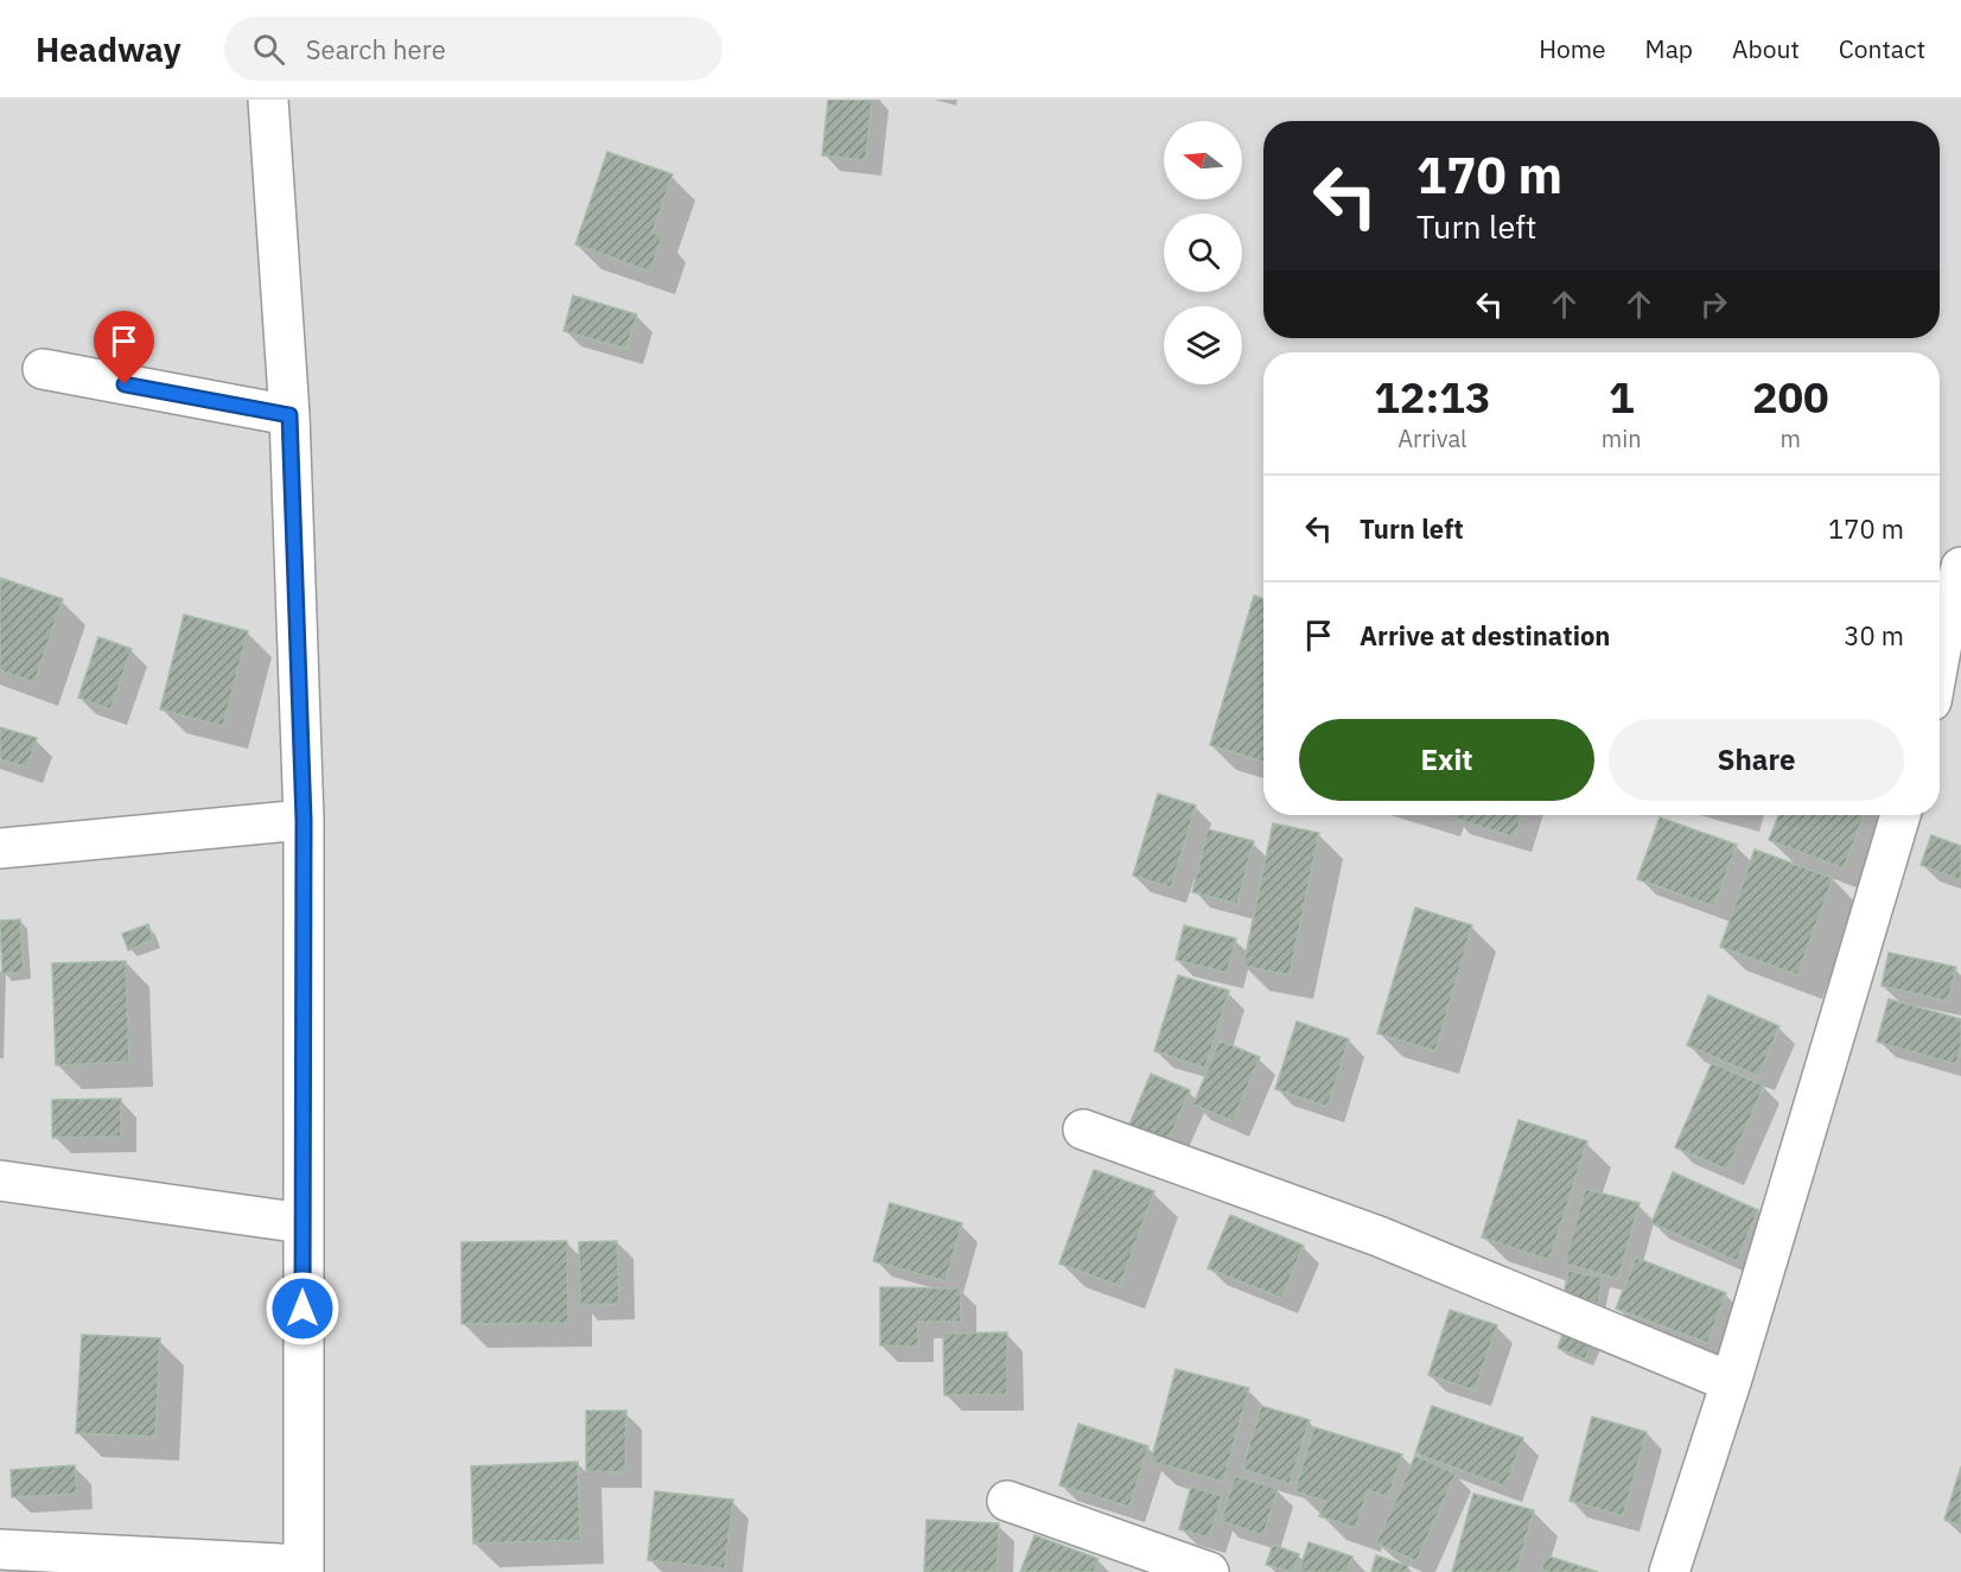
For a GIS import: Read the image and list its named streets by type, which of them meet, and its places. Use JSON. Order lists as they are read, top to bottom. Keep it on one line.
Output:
{"north":"left","page":{"header":"Headway","search":"Search here","nav":["Home","Map","About","Contact"],"turn":["170 m","Turn left"],"eta":["12:13","Arrival","1","min","200","m"],"list":[{"name":"Turn left","value":"170 m"},{"name":"Arrive at destination","value":"30 m"}],"buttons":["Exit","Share"]}}
